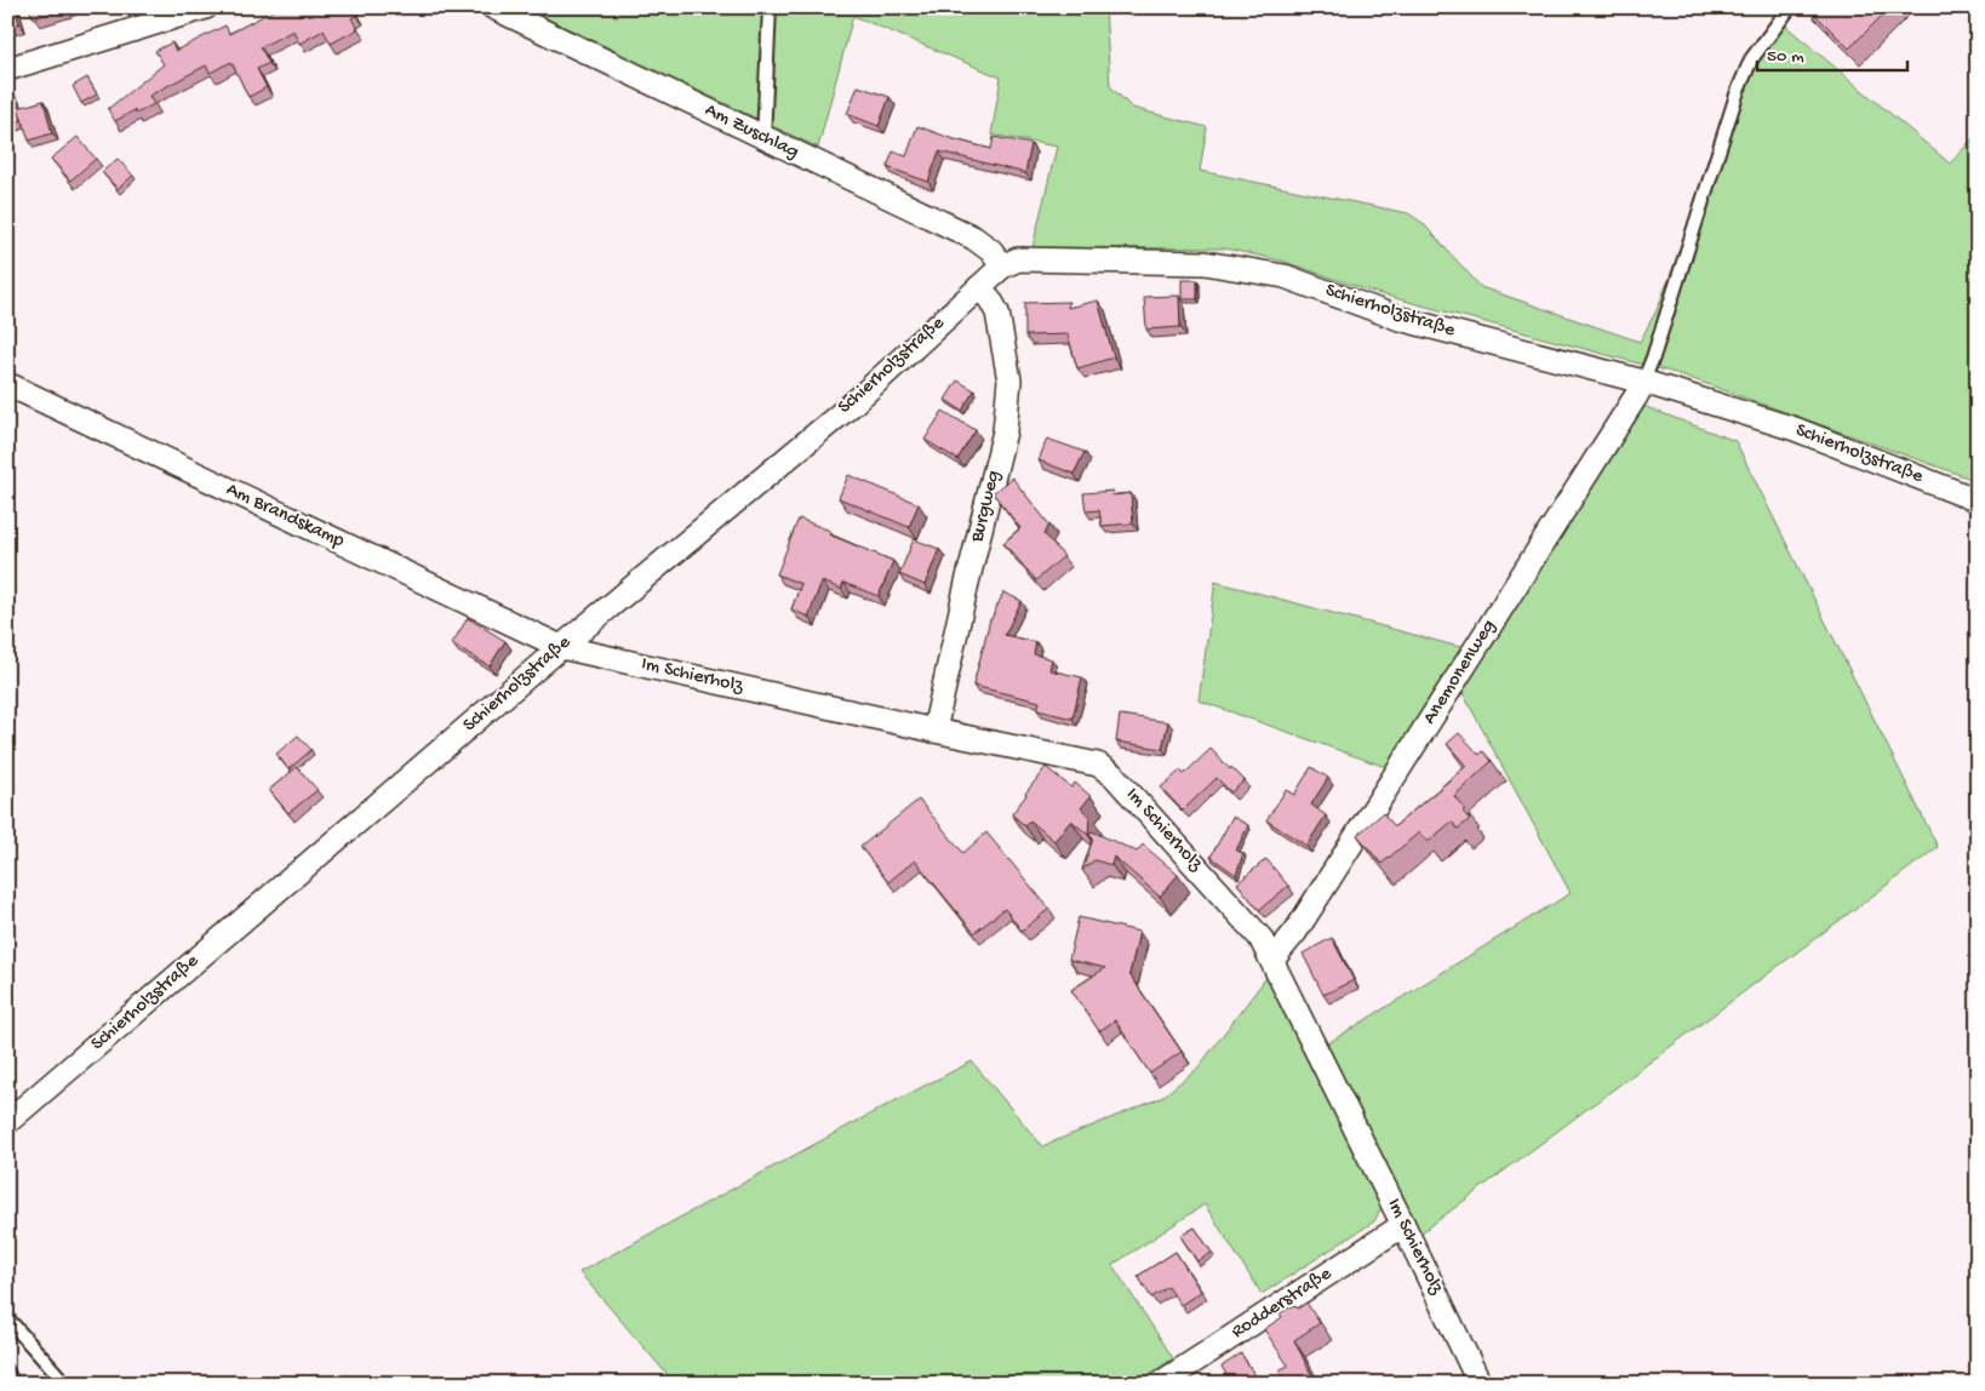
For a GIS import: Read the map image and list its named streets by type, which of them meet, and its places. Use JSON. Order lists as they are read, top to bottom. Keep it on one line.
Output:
{"streets":{"street":["Am Zuschlag","Schierholzstraße","Burgweg","Am Brandskamp","Anemonenweg","Im Schierholz","Rodderstraße"]},"crossings":[["Am Zuschlag","Schierholzstraße"],["Schierholzstraße","Burgweg"],["Schierholzstraße","Am Brandskamp"],["Schierholzstraße","Anemonenweg"],["Schierholzstraße","Im Schierholz"],["Burgweg","Im Schierholz"],["Am Brandskamp","Im Schierholz"],["Anemonenweg","Im Schierholz"],["Im Schierholz","Rodderstraße"]],"scale_bar":"50 m"}
